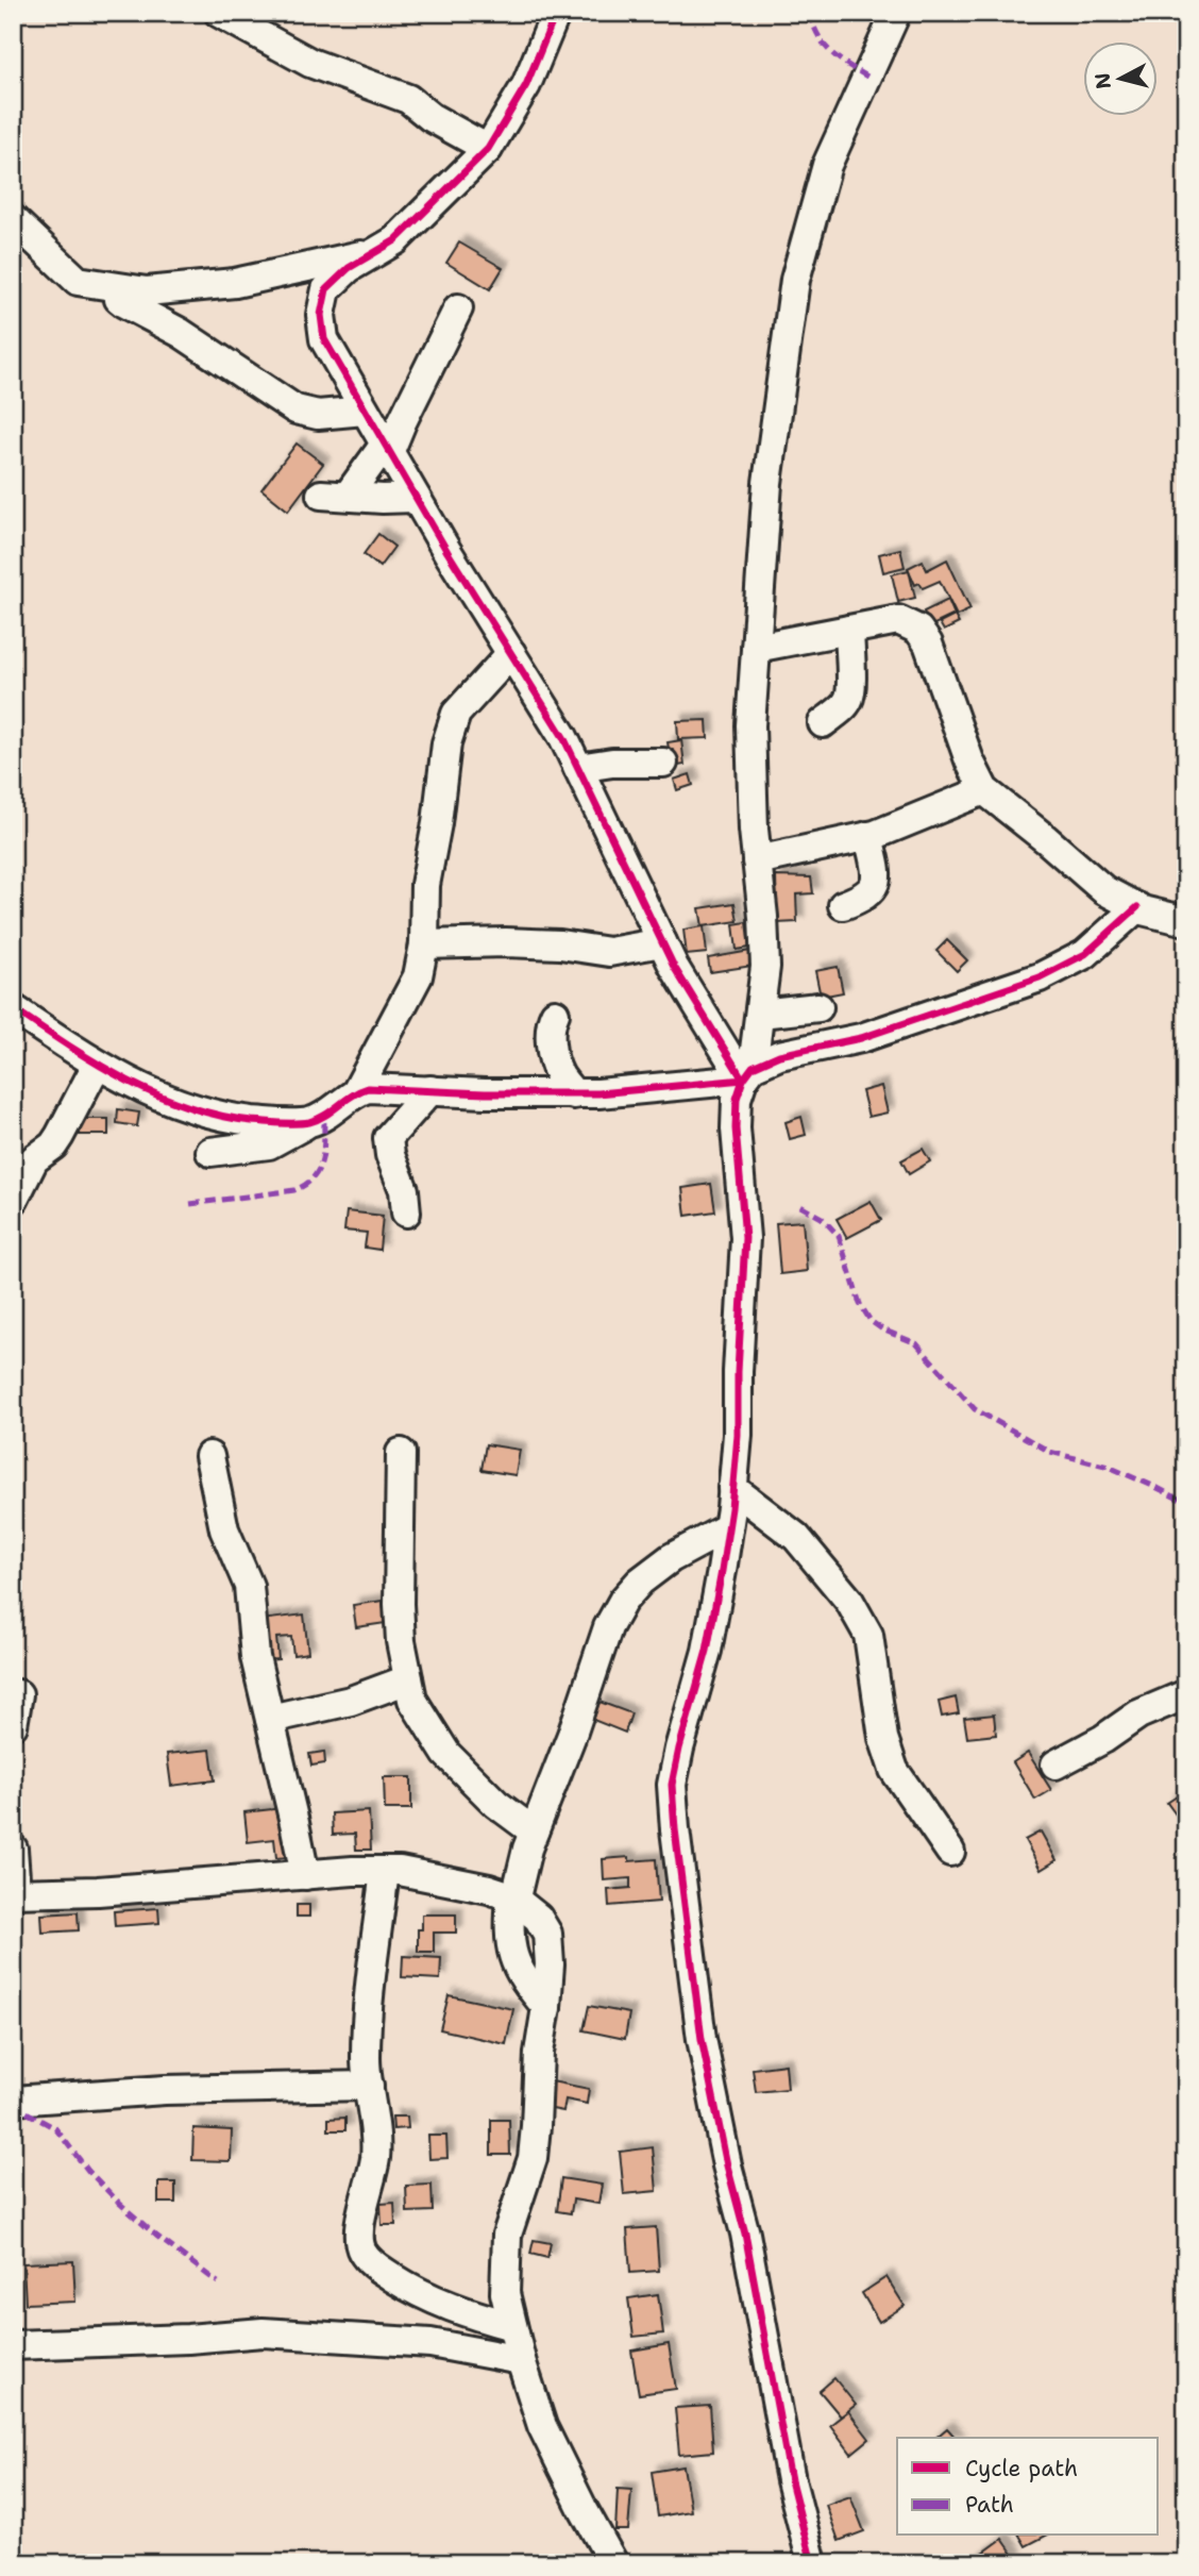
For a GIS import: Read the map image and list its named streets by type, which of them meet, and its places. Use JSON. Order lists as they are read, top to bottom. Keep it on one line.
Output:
{"legend":["Cycle path","Path"],"north":"left"}
